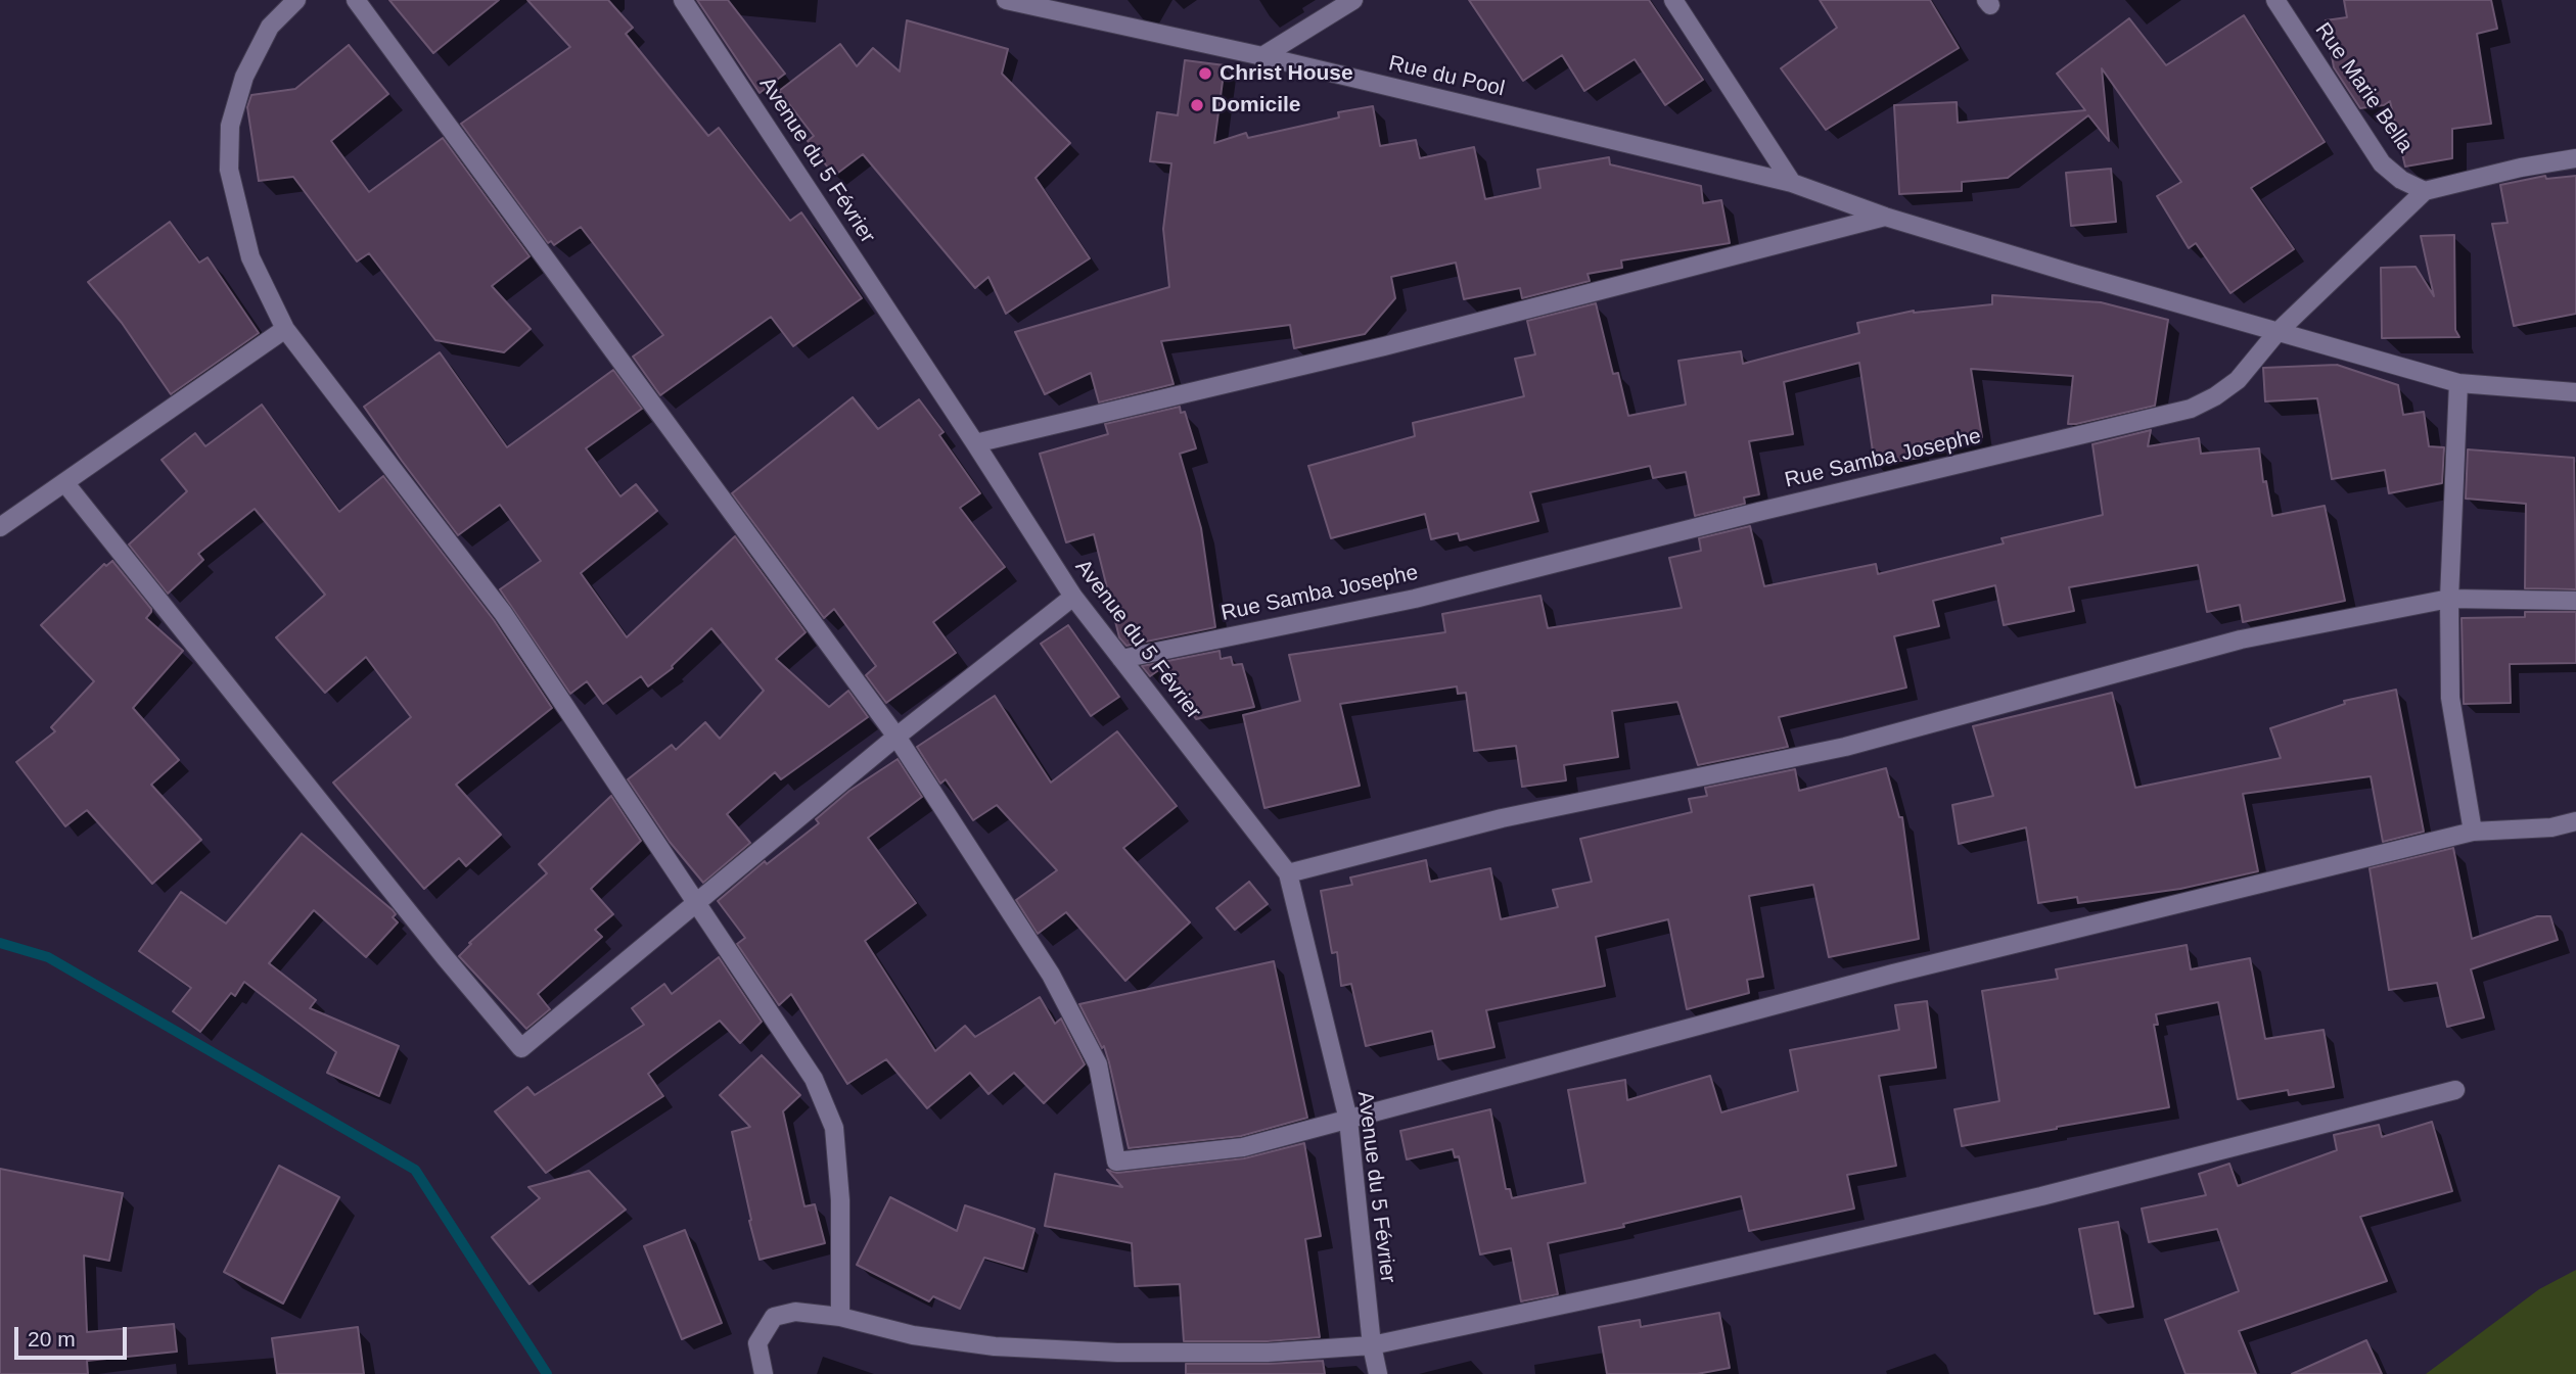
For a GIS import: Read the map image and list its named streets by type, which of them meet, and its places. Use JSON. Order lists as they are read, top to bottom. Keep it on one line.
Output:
{"streets":{"street":["Rue du Pool","Rue Marie Bella","Avenue du 5 Février","Rue Samba Josephe"]},"crossings":[["Rue du Pool","Rue Samba Josephe"],["Rue Marie Bella","Rue Samba Josephe"],["Avenue du 5 Février","Rue Samba Josephe"]],"places":["Christ House","Domicile"],"scale_bar":"20 m"}
